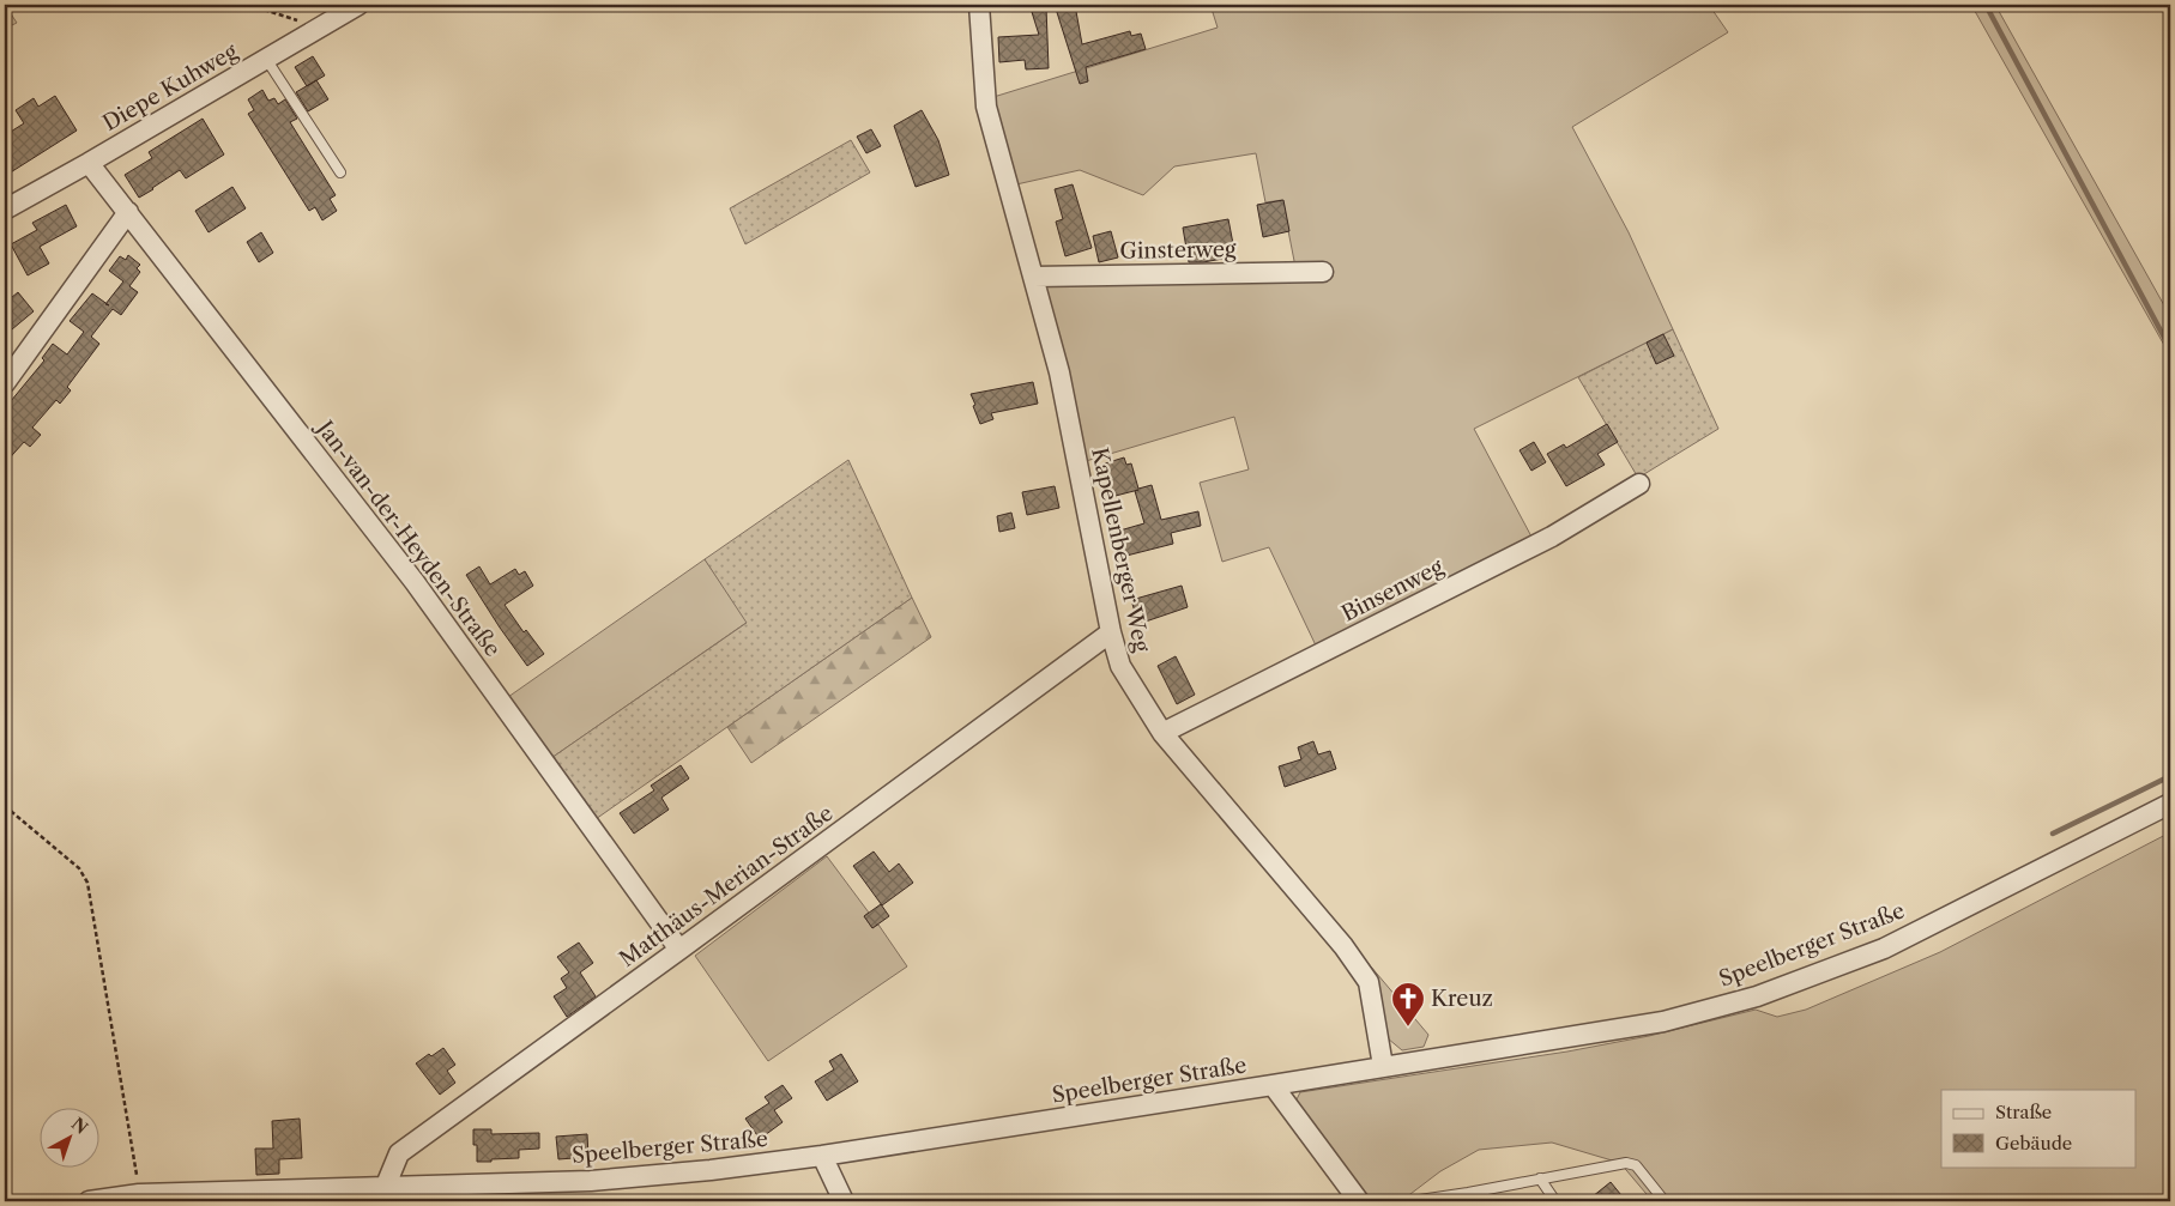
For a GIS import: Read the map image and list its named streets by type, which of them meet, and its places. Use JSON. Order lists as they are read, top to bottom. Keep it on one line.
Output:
{"streets":{"street":["Diepe Kuhweg","Ginsterweg","Jan-van-der-Heyden-Straße","Kapellenberger Weg","Binsenweg","Matthäus-Merian-Straße","Speelberger Straße"]},"crossings":[["Diepe Kuhweg","Jan-van-der-Heyden-Straße"],["Ginsterweg","Kapellenberger Weg"],["Jan-van-der-Heyden-Straße","Matthäus-Merian-Straße"],["Kapellenberger Weg","Binsenweg"],["Kapellenberger Weg","Matthäus-Merian-Straße"],["Kapellenberger Weg","Speelberger Straße"],["Matthäus-Merian-Straße","Speelberger Straße"]],"places":{"church":["Kreuz"]},"legend":["Straße","Gebäude"],"north":"top right"}
